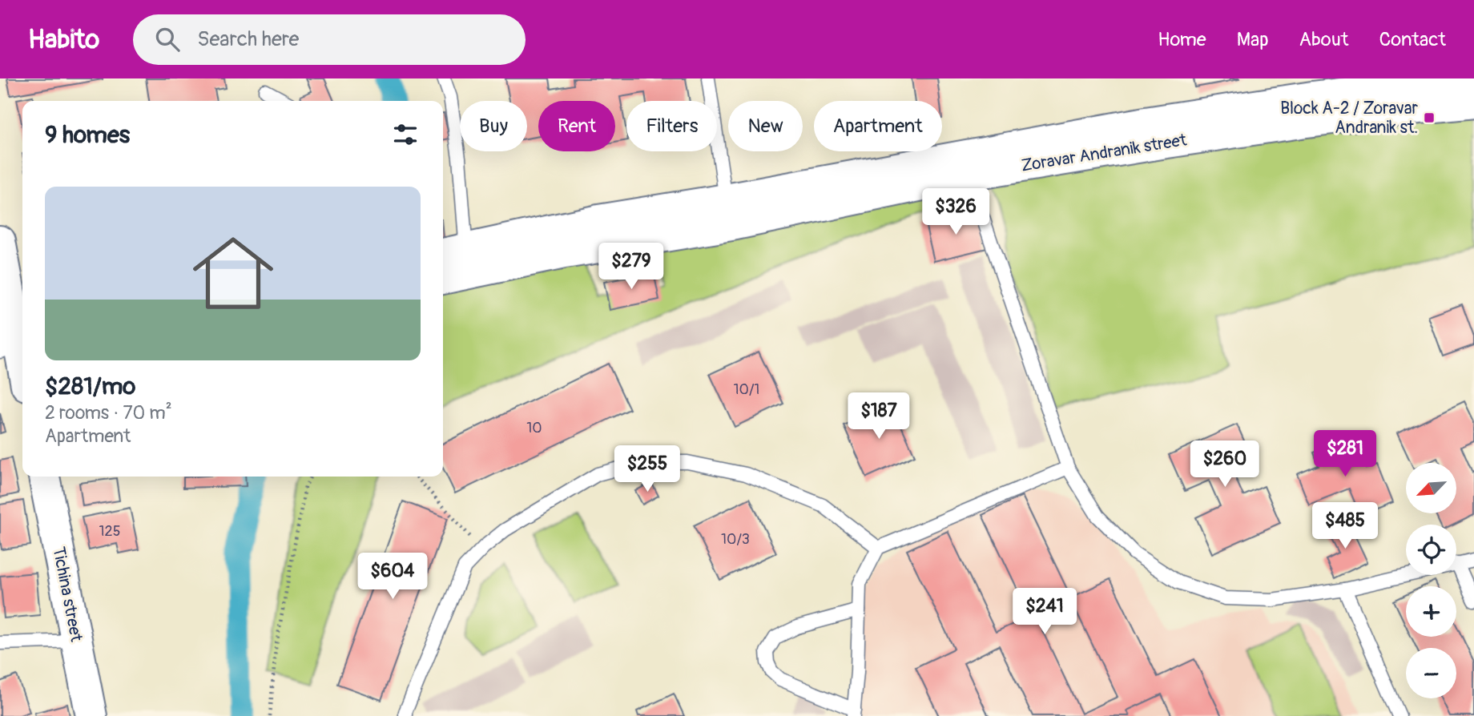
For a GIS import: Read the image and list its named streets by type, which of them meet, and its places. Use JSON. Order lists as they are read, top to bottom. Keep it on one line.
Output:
{"streets":{"main road":["Zoravar Andranik street","Tichina street"]},"places":{"transit":["Block A-2 / Zoravar Andranik st."]},"house_numbers":["10/1","10","125","10/3"],"north":"bottom left","page":{"header":"Habito","search":"Search here","nav":["Home","Map","About","Contact"],"chip":["Buy","Rent","Filters","New","Apartment"],"heading":"9 homes","list":[{"name":"$281/mo","note":"2 rooms · 70 m² · Apartment"}],"price":["$326","$279","$187","$281","$260","$255","$485","$604","$241"],"map_buttons":["+","−"]}}
